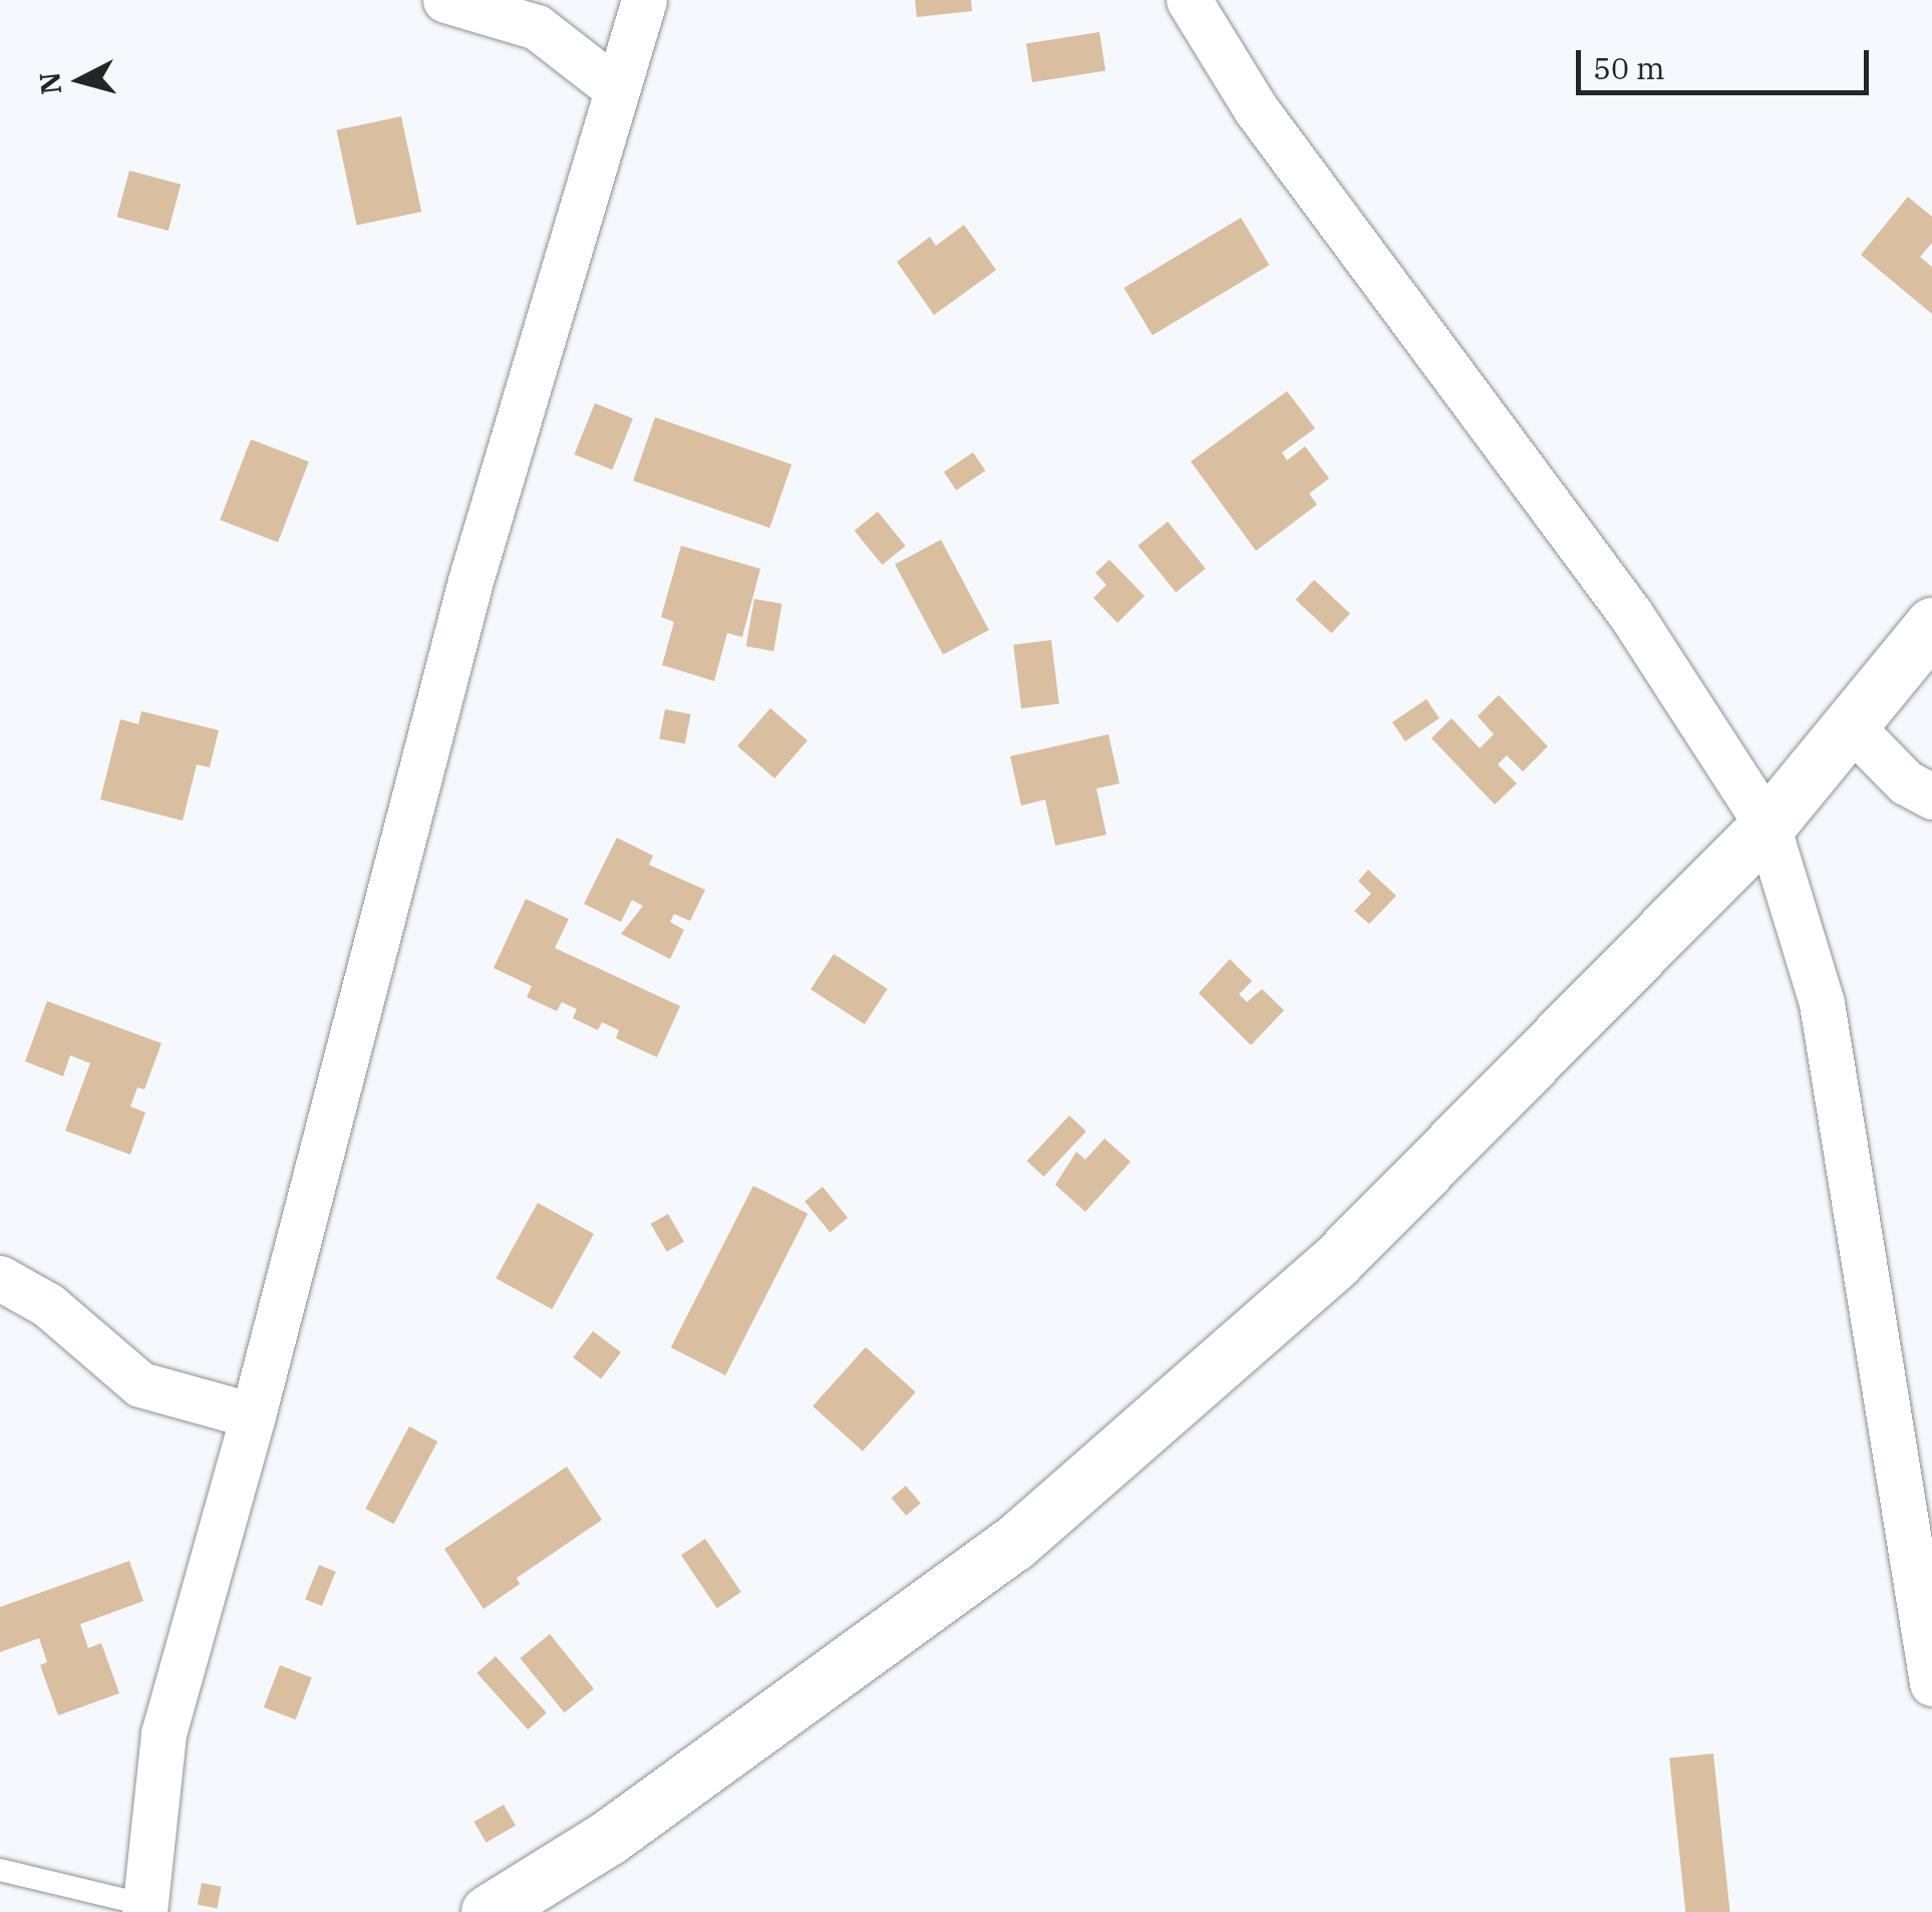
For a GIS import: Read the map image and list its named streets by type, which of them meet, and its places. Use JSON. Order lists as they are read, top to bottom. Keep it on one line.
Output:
{"scale_bar":"50 m","north":"left"}
